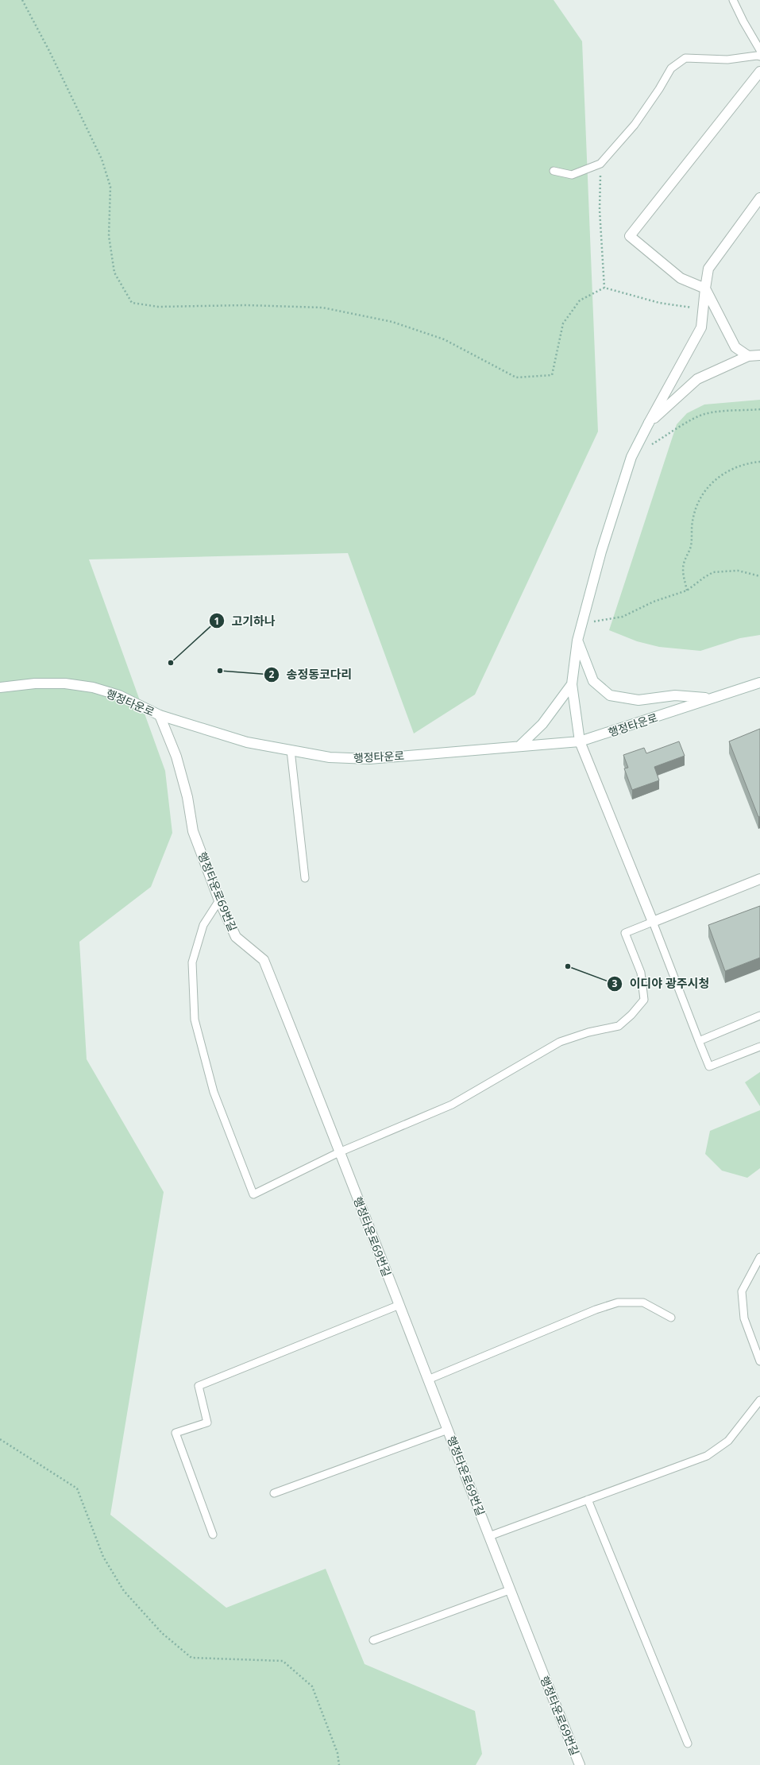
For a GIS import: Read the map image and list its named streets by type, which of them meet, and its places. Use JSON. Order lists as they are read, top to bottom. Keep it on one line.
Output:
{"streets":{"street":["행정타운로","행정타운로69번길"]},"crossings":[["행정타운로","행정타운로69번길"]],"places":["고기하나","송정동코다리","이디야 광주시청"]}
